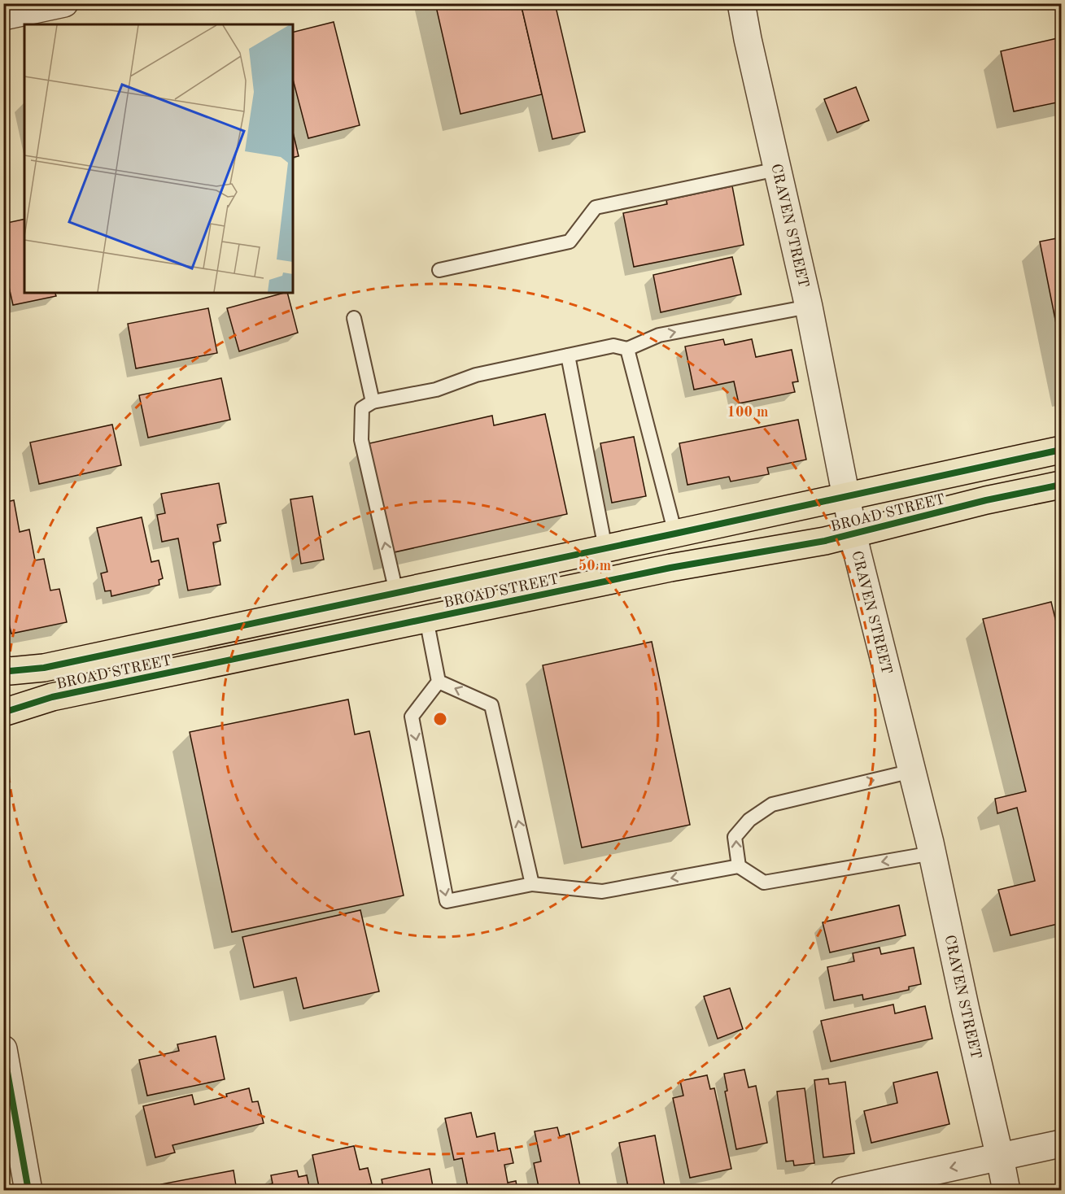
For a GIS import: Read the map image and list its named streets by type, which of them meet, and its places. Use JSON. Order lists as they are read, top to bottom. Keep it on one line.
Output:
{"streets":{"main road":["BROAD STREET"],"street":["CRAVEN STREET"]},"crossings":[["CRAVEN STREET","BROAD STREET"]],"rings":["100 m","50 m"]}
